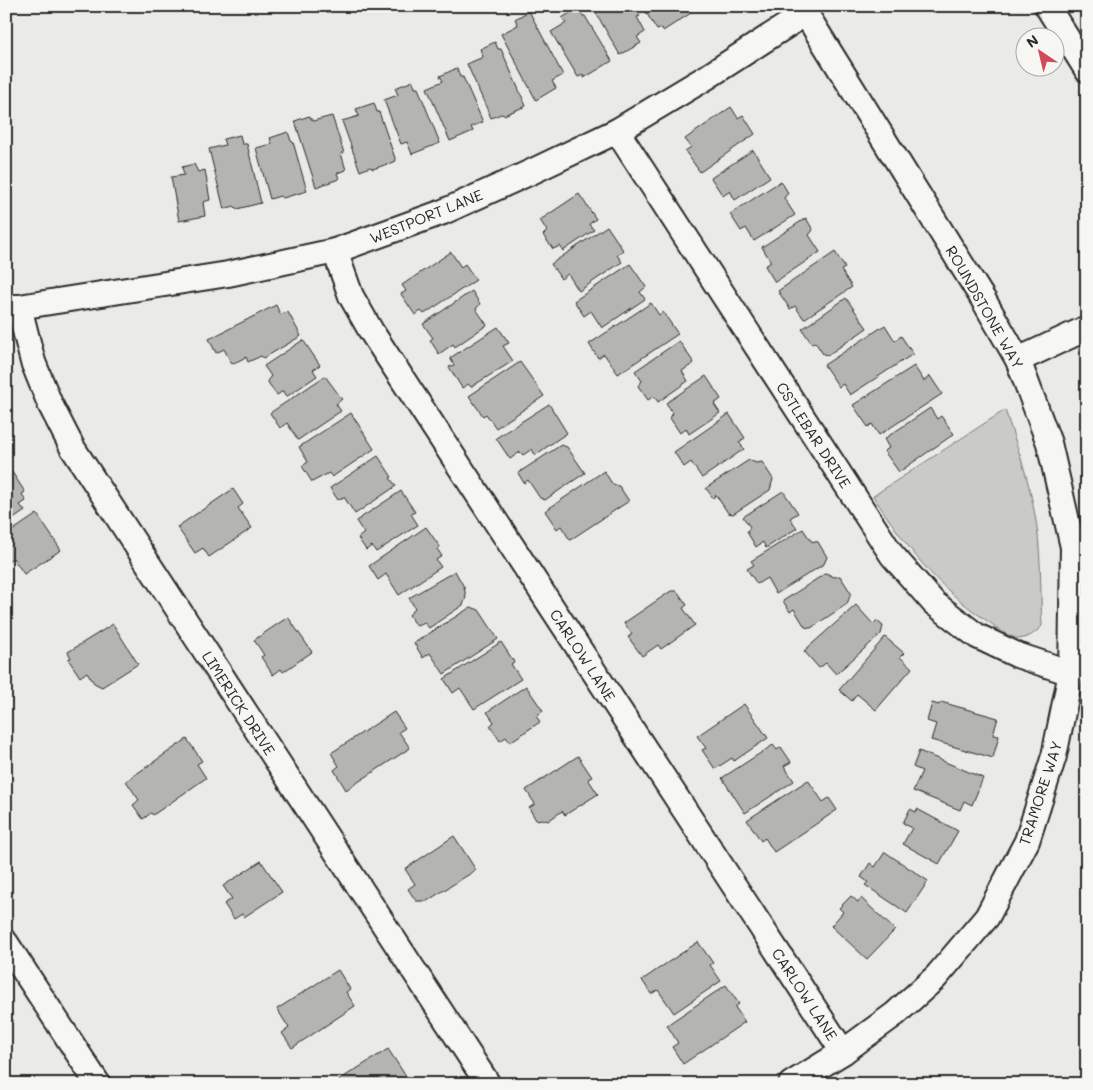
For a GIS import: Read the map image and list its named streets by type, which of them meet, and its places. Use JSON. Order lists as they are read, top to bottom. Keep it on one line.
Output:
{"streets":{"street":["WESTPORT LANE","ROUNDSTONE WAY","CSTLEBAR DRIVE","CARLOW LANE","LIMERICK DRIVE","TRAMORE WAY"]},"crossings":[["WESTPORT LANE","ROUNDSTONE WAY"],["WESTPORT LANE","CSTLEBAR DRIVE"],["WESTPORT LANE","CARLOW LANE"],["WESTPORT LANE","LIMERICK DRIVE"],["ROUNDSTONE WAY","CSTLEBAR DRIVE"],["ROUNDSTONE WAY","TRAMORE WAY"],["CSTLEBAR DRIVE","TRAMORE WAY"],["CARLOW LANE","TRAMORE WAY"]],"north":"top left"}
